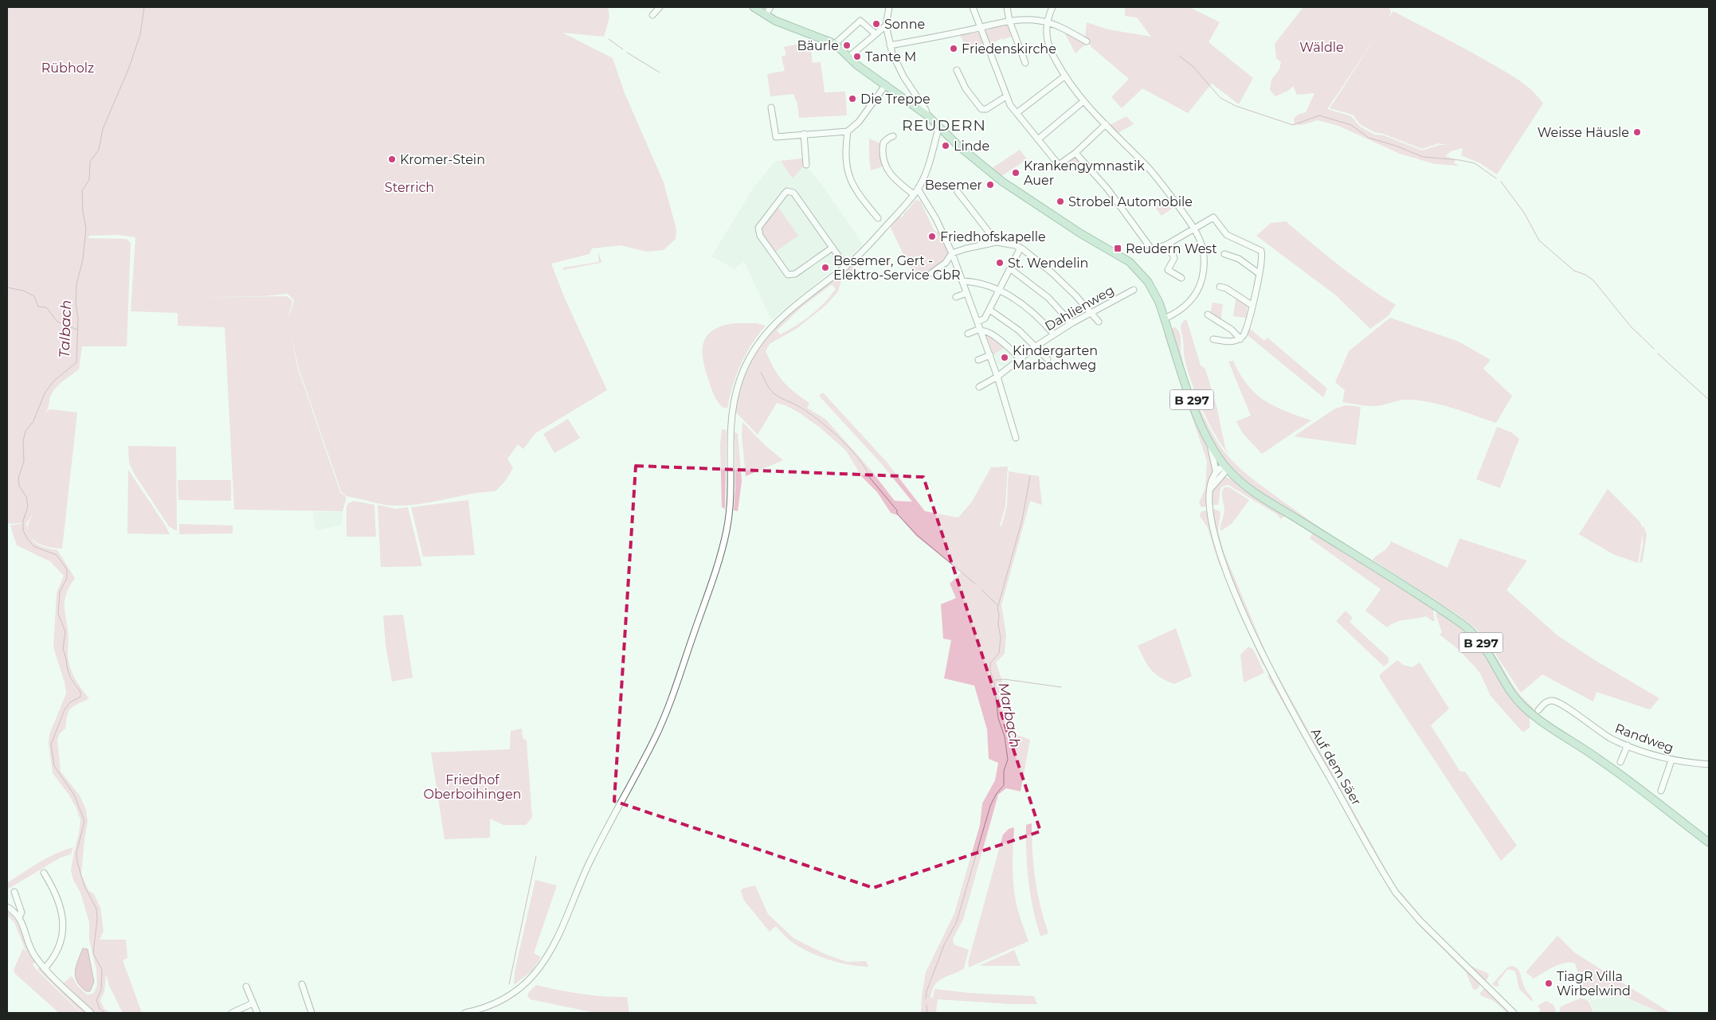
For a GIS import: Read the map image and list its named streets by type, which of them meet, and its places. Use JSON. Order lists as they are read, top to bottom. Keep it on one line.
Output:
{"streets":{"main road":["B 297"],"street":["Dahlienweg","Randweg","Auf dem Säer"]},"districts":["REUDERN"],"water":["Talbach","Marbach"],"parks":["Wäldle","Rübholz","Sterrich","Friedhof Oberboihingen"],"places":{"other":["Sonne","Bäurle","Friedenskirche","Tante M","Die Treppe","Weisse Häusle","Linde","Kromer-Stein","Krankengymnastik Auer","Besemer","Strobel Automobile","Friedhofskapelle","St. Wendelin","Besemer, Gert - Elektro-Service GbR","Kindergarten Marbachweg","TiagR Villa Wirbelwind"],"transit":["Reudern West"]}}
